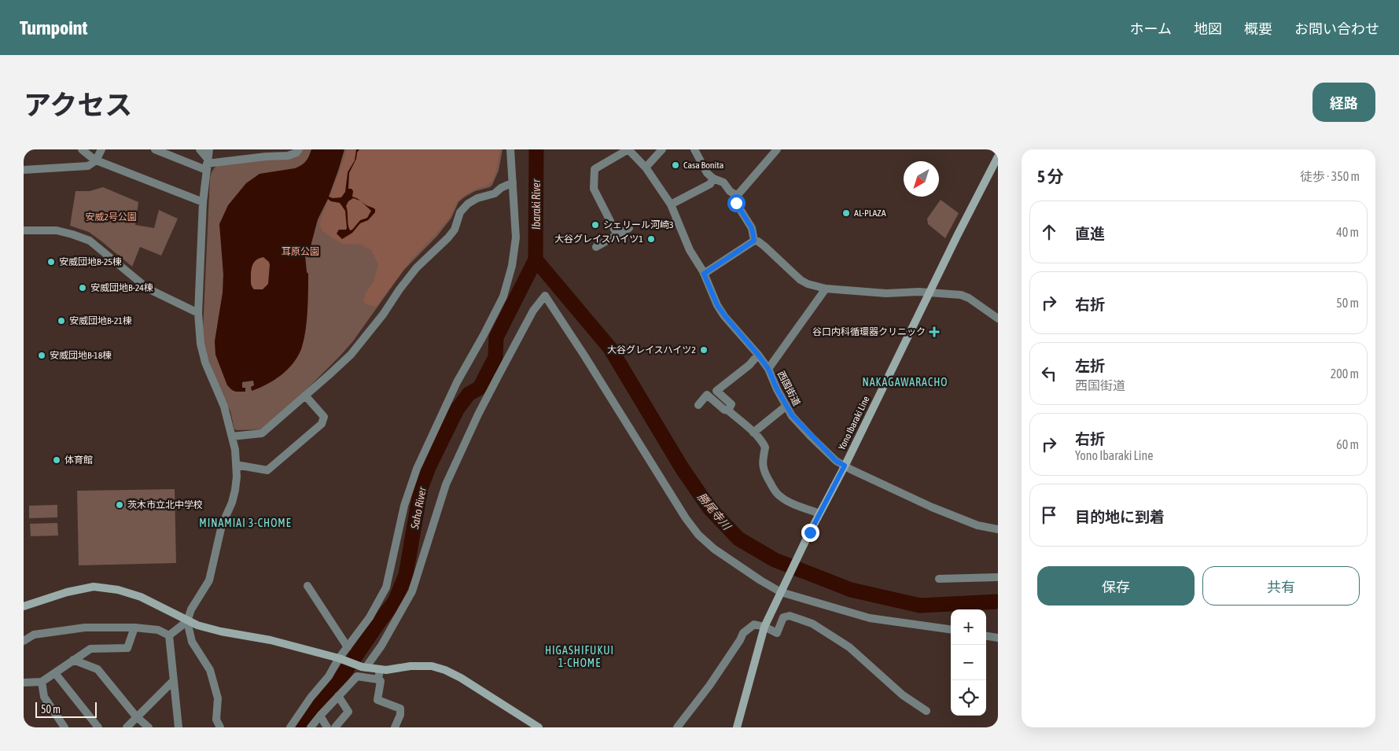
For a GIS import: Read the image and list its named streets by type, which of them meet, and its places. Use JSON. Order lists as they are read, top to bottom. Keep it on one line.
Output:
{"streets":{"main road":["Yono Ibaraki Line"],"street":["西国街道"]},"crossings":[["西国街道","Yono Ibaraki Line"]],"districts":["NAKAGAWARACHO","MINAMIAI 3-CHOME","HIGASHIFUKUI 1-CHOME"],"water":["Ibaraki River","Saho River","勝尾寺川"],"parks":["安威2号公園","耳原公園"],"places":{"other":["Casa Bonita","AL-PLAZA","シェリール河崎3","大谷グレイスハイツ1","安威団地B-25棟","安威団地B-24棟","安威団地B-21棟","大谷グレイスハイツ2","安威団地B-18棟","体育館","茨木市立北中学校"],"health":["谷口内科循環器クリニック"]},"scale_bar":"50 m","north":"bottom left","page":{"header":"Turnpoint","nav":["ホーム","地図","概要","お問い合わせ"],"title":"アクセス","buttons":["経路",["保存","共有"]],"heading":["5 分","徒歩 · 350 m"],"list":[["直進","40 m"],["右折","50 m"],["左折","西国街道","200 m"],["右折","Yono Ibaraki Line","60 m"],"目的地に到着"],"map_buttons":["+","−"],"scale":"50 m"}}
